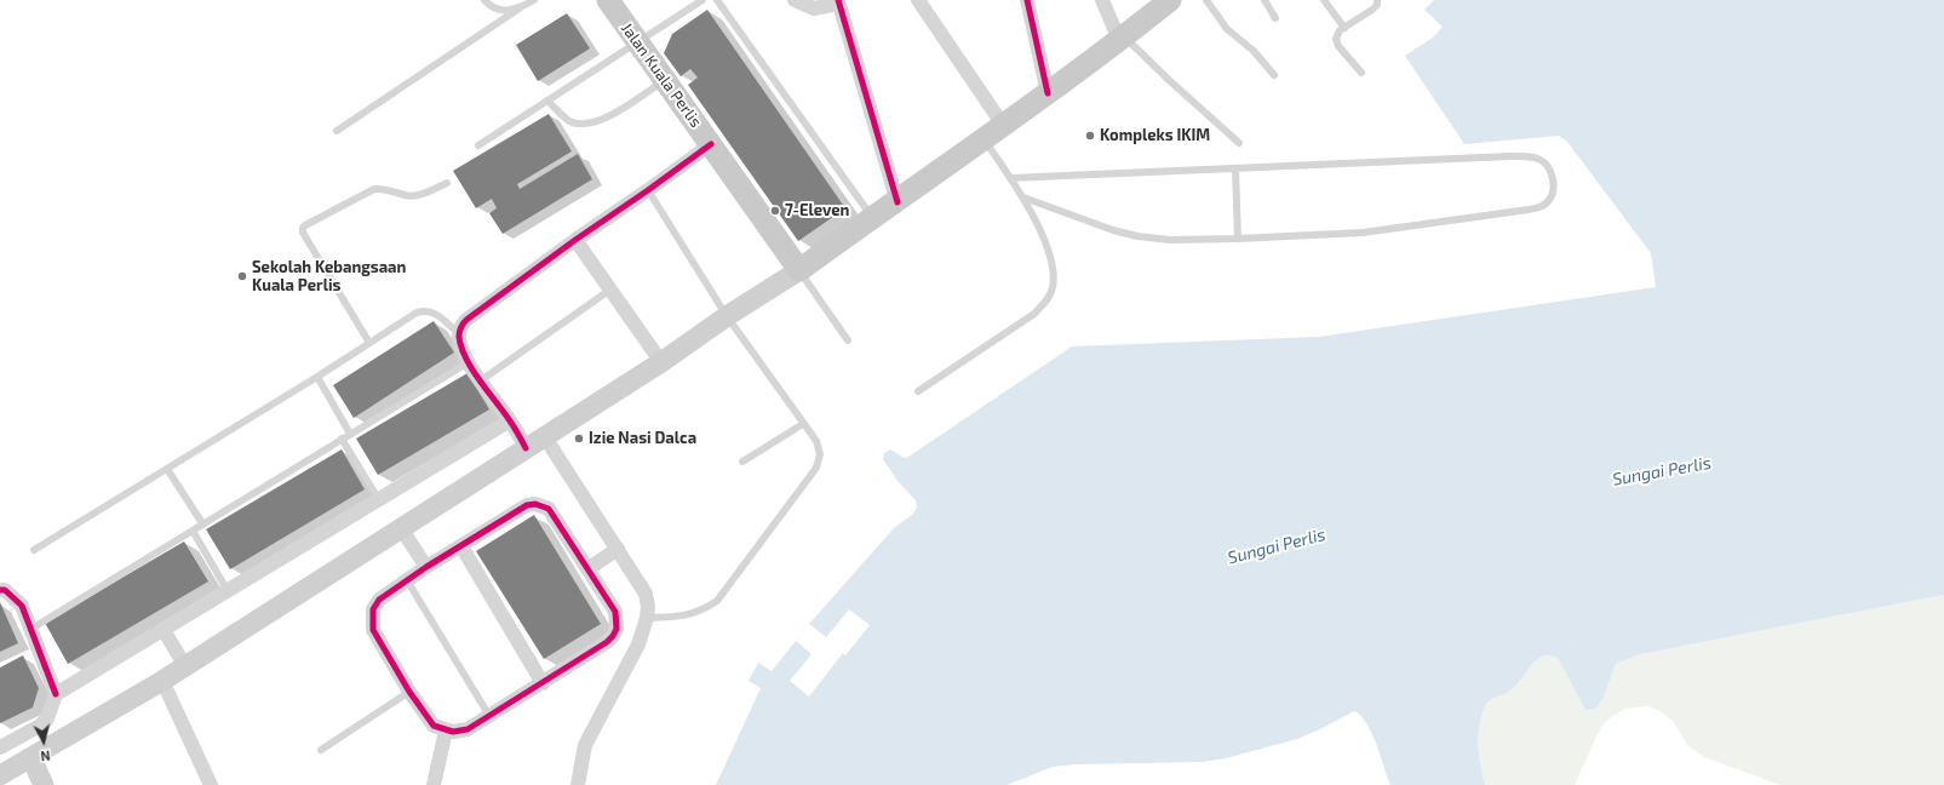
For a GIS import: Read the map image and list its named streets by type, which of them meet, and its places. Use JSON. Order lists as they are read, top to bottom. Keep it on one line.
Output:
{"streets":{"main road":["Jalan Kuala Perlis"]},"water":["Sungai Perlis"],"places":["Kompleks IKIM","7-Eleven","Sekolah Kebangsaan Kuala Perlis","Izie Nasi Dalca"],"north":"bottom"}
